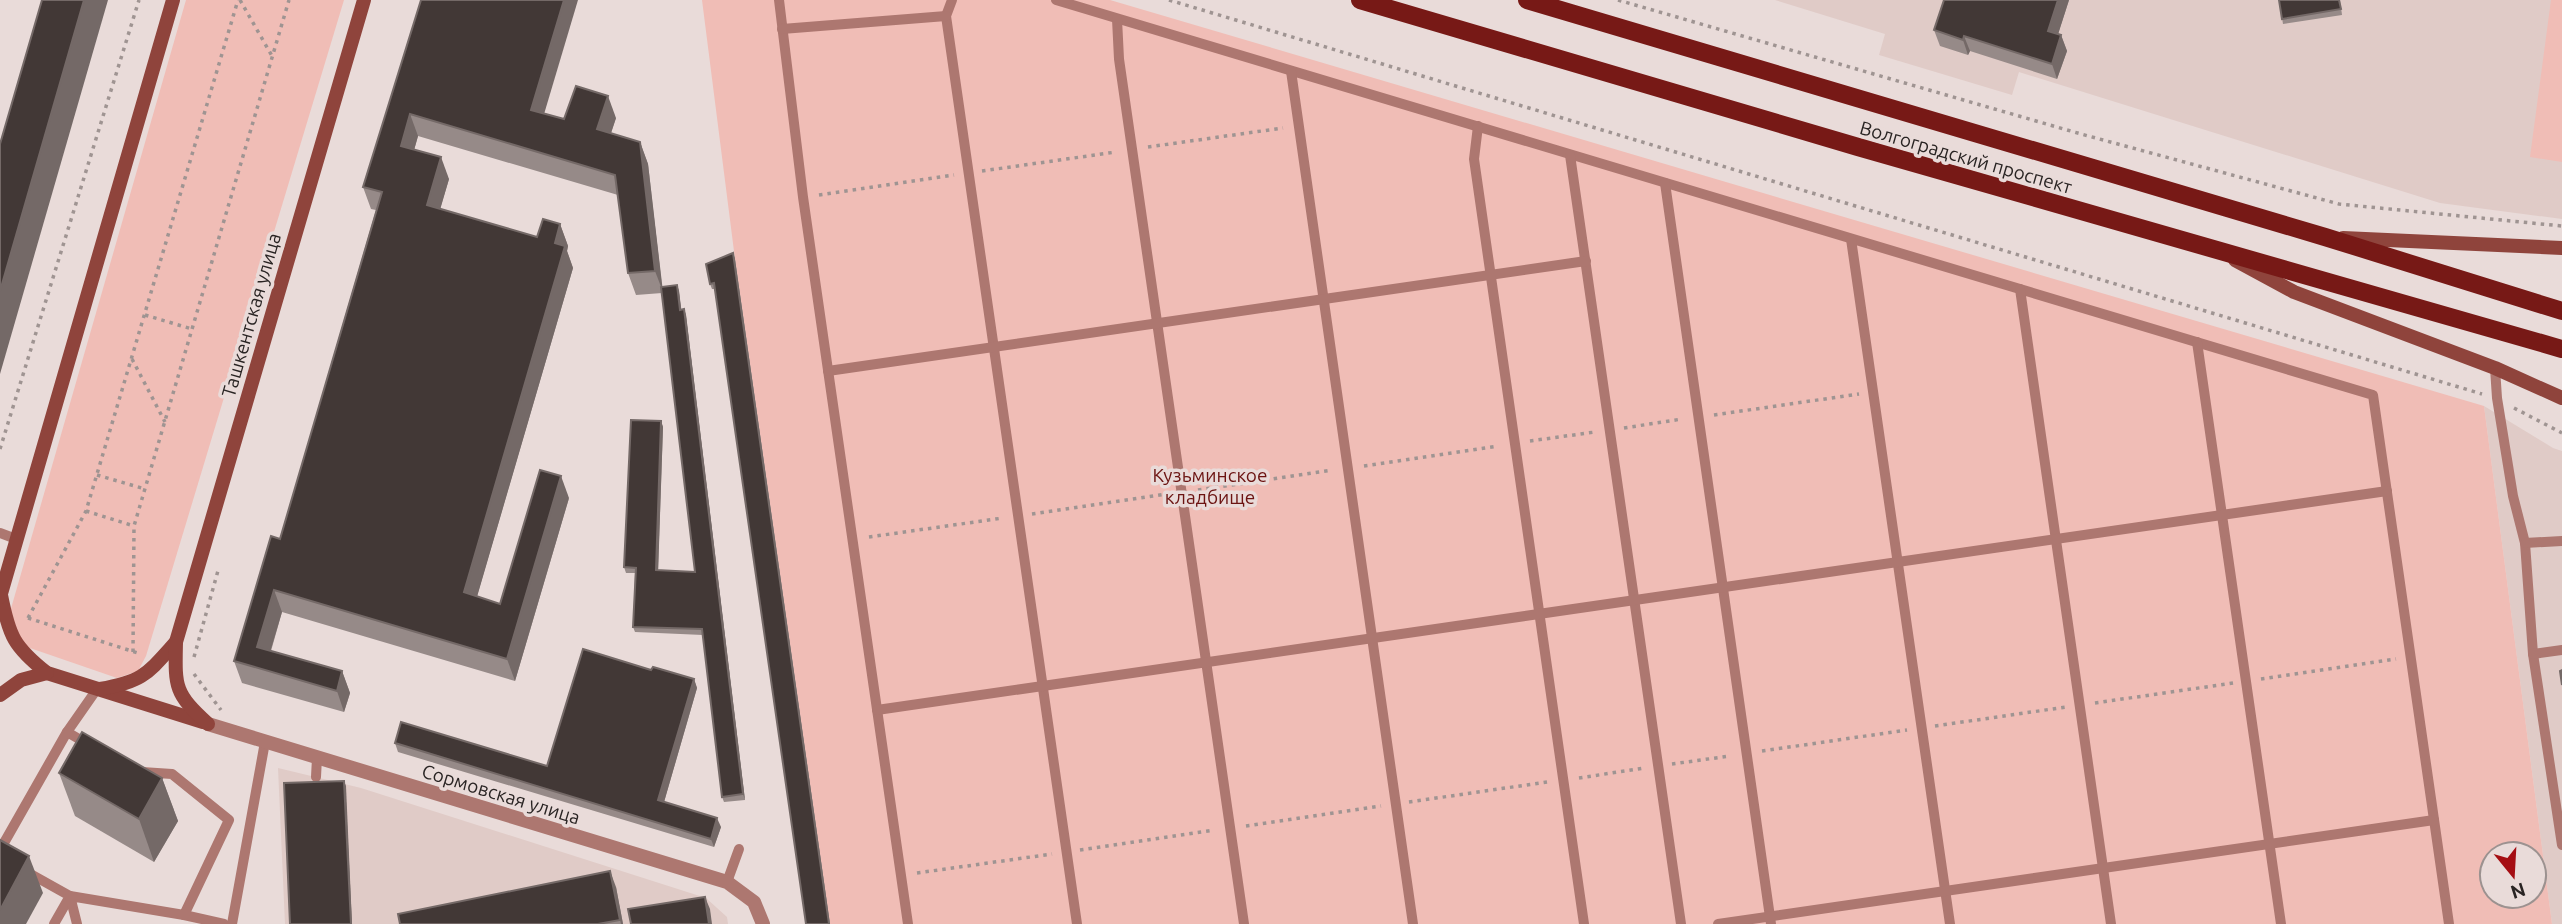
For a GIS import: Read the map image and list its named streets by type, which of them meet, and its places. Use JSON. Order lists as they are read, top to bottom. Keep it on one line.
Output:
{"streets":{"main road":["Волгоградский проспект","Ташкентская улица"],"street":["Сормовская улица"]},"crossings":[["Ташкентская улица","Сормовская улица"]],"parks":["Кузьминское кладбище"],"north":"bottom"}
